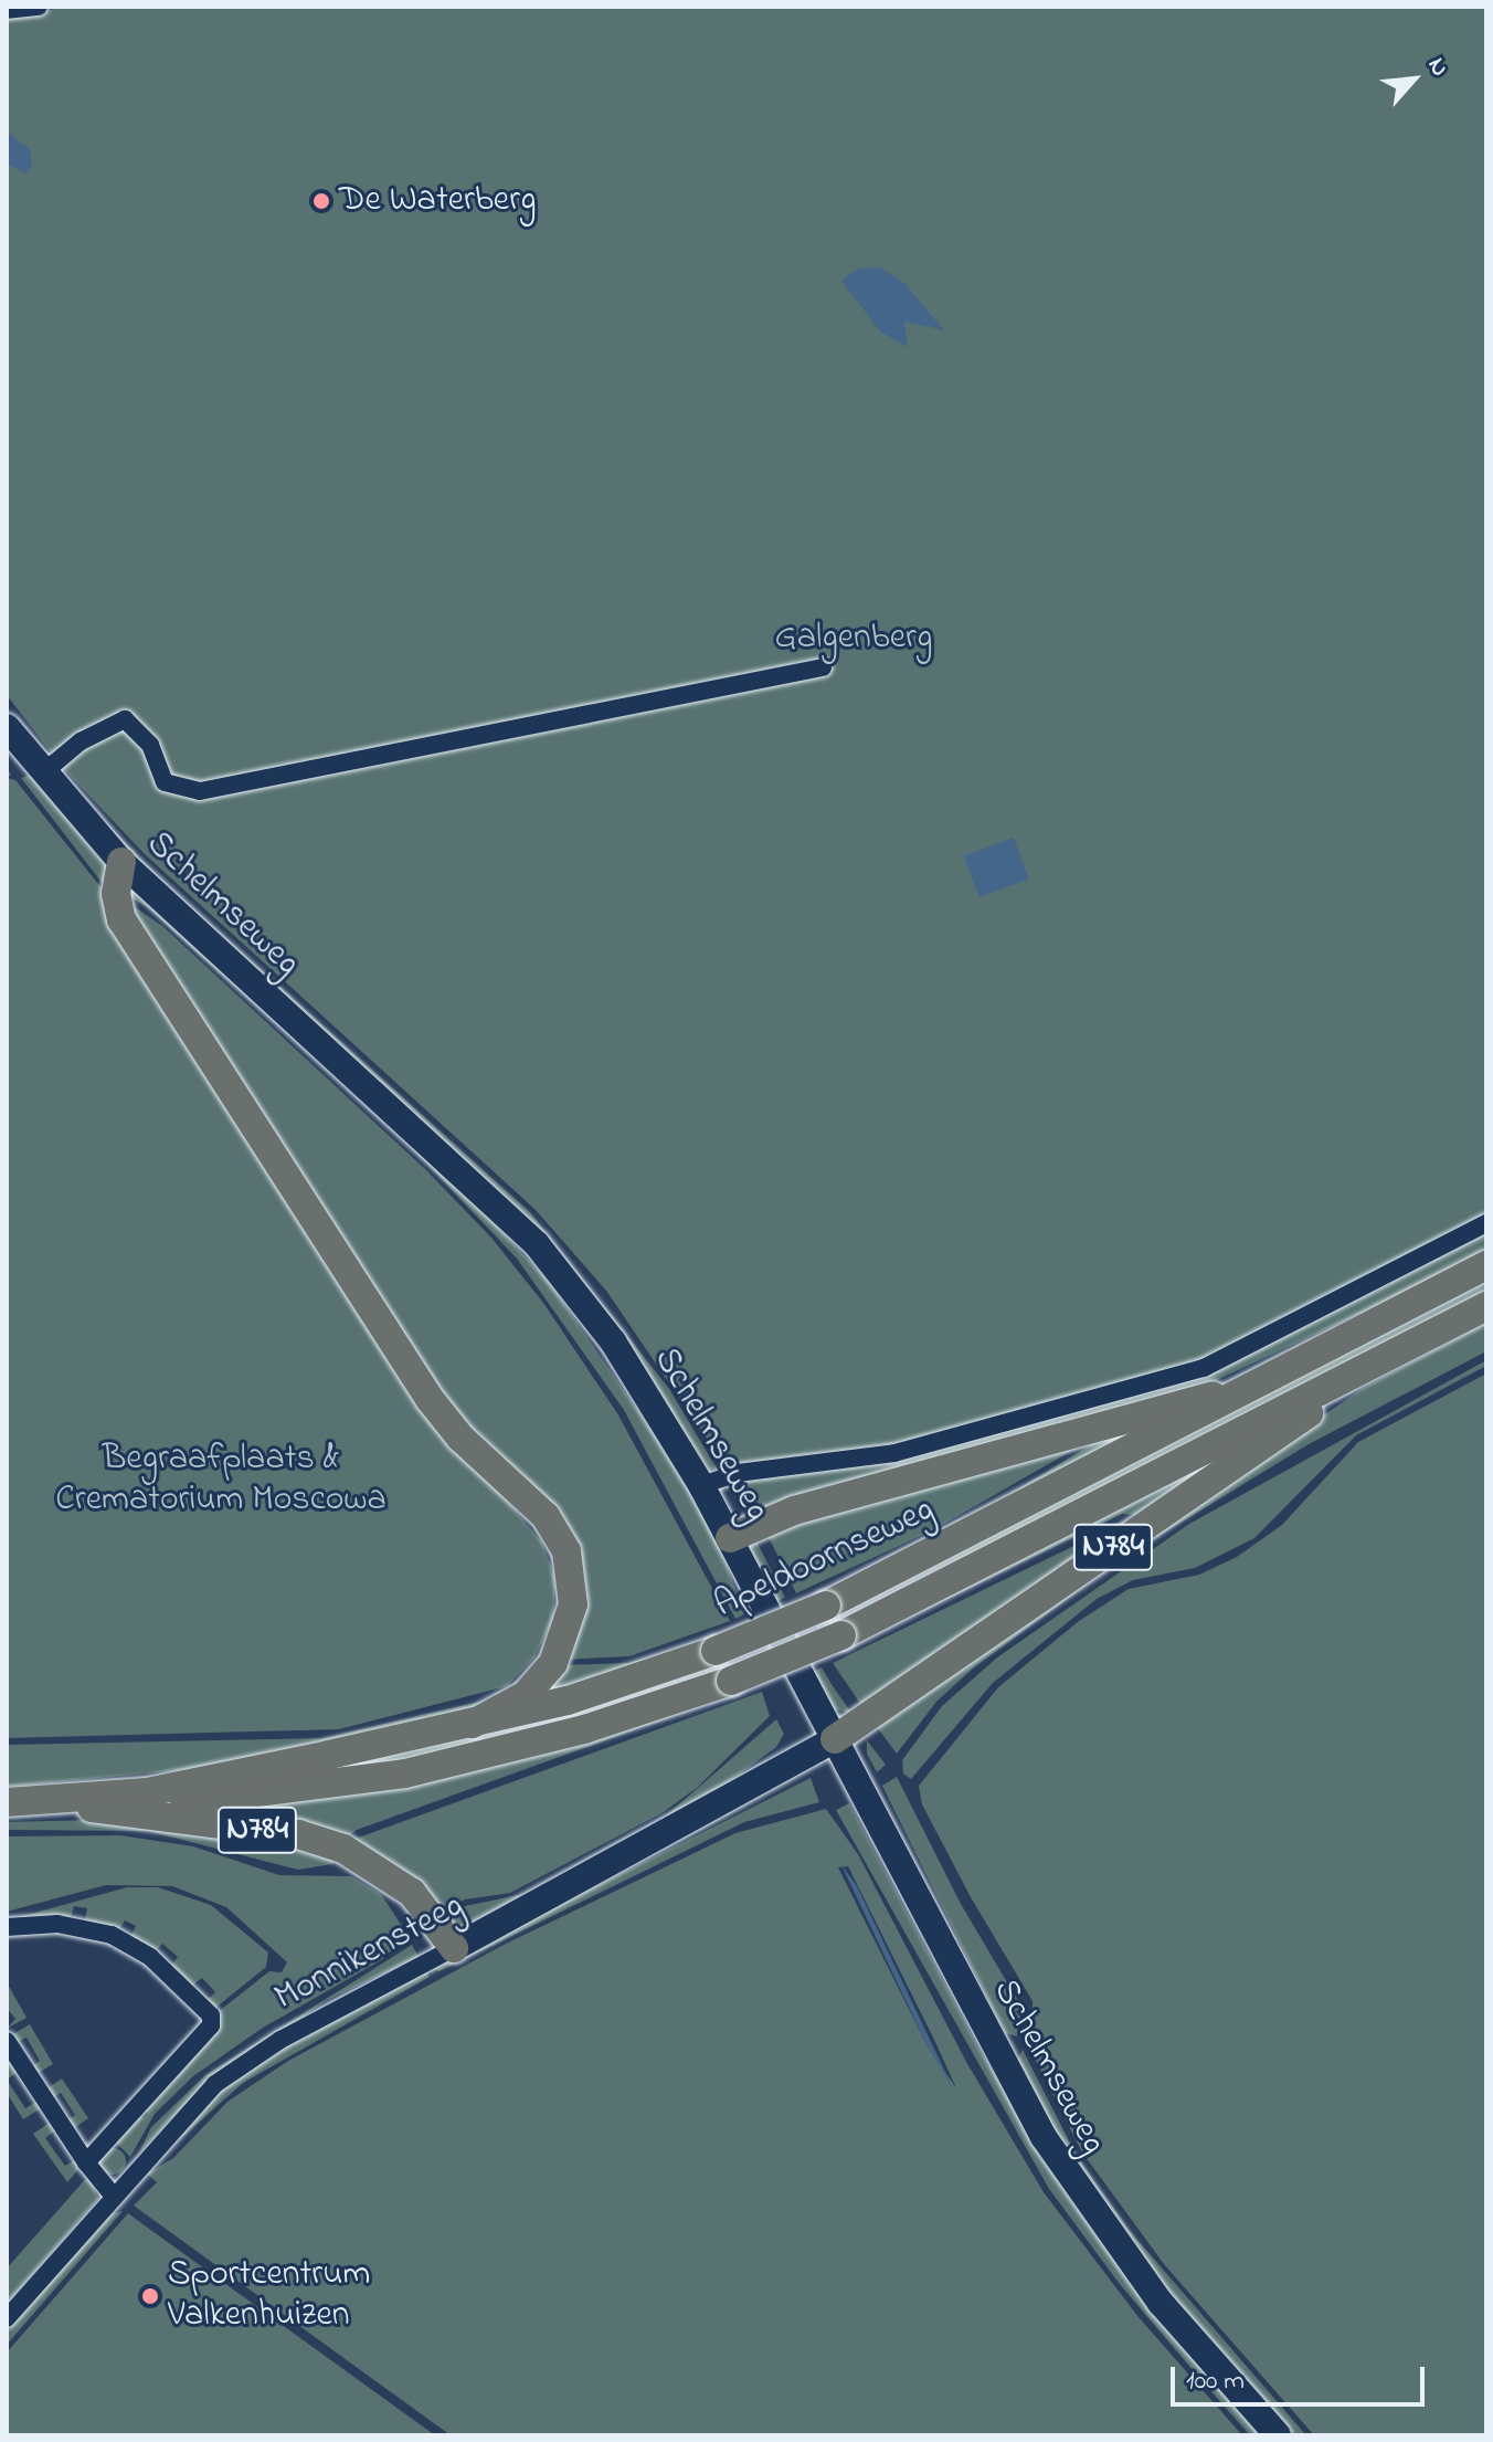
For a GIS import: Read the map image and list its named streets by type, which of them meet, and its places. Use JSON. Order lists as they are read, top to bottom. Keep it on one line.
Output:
{"streets":{"main road":["Schelmseweg","N784","Apeldoornseweg","Monnikensteeg"]},"crossings":[["Schelmseweg","N784"],["Schelmseweg","Apeldoornseweg"],["Schelmseweg","Monnikensteeg"],["N784","Apeldoornseweg"],["N784","Monnikensteeg"]],"parks":["Galgenberg","Begraafplaats & Crematorium Moscowa"],"places":["De Waterberg","Sportcentrum Valkenhuizen"],"scale_bar":"100 m","north":"top right"}
